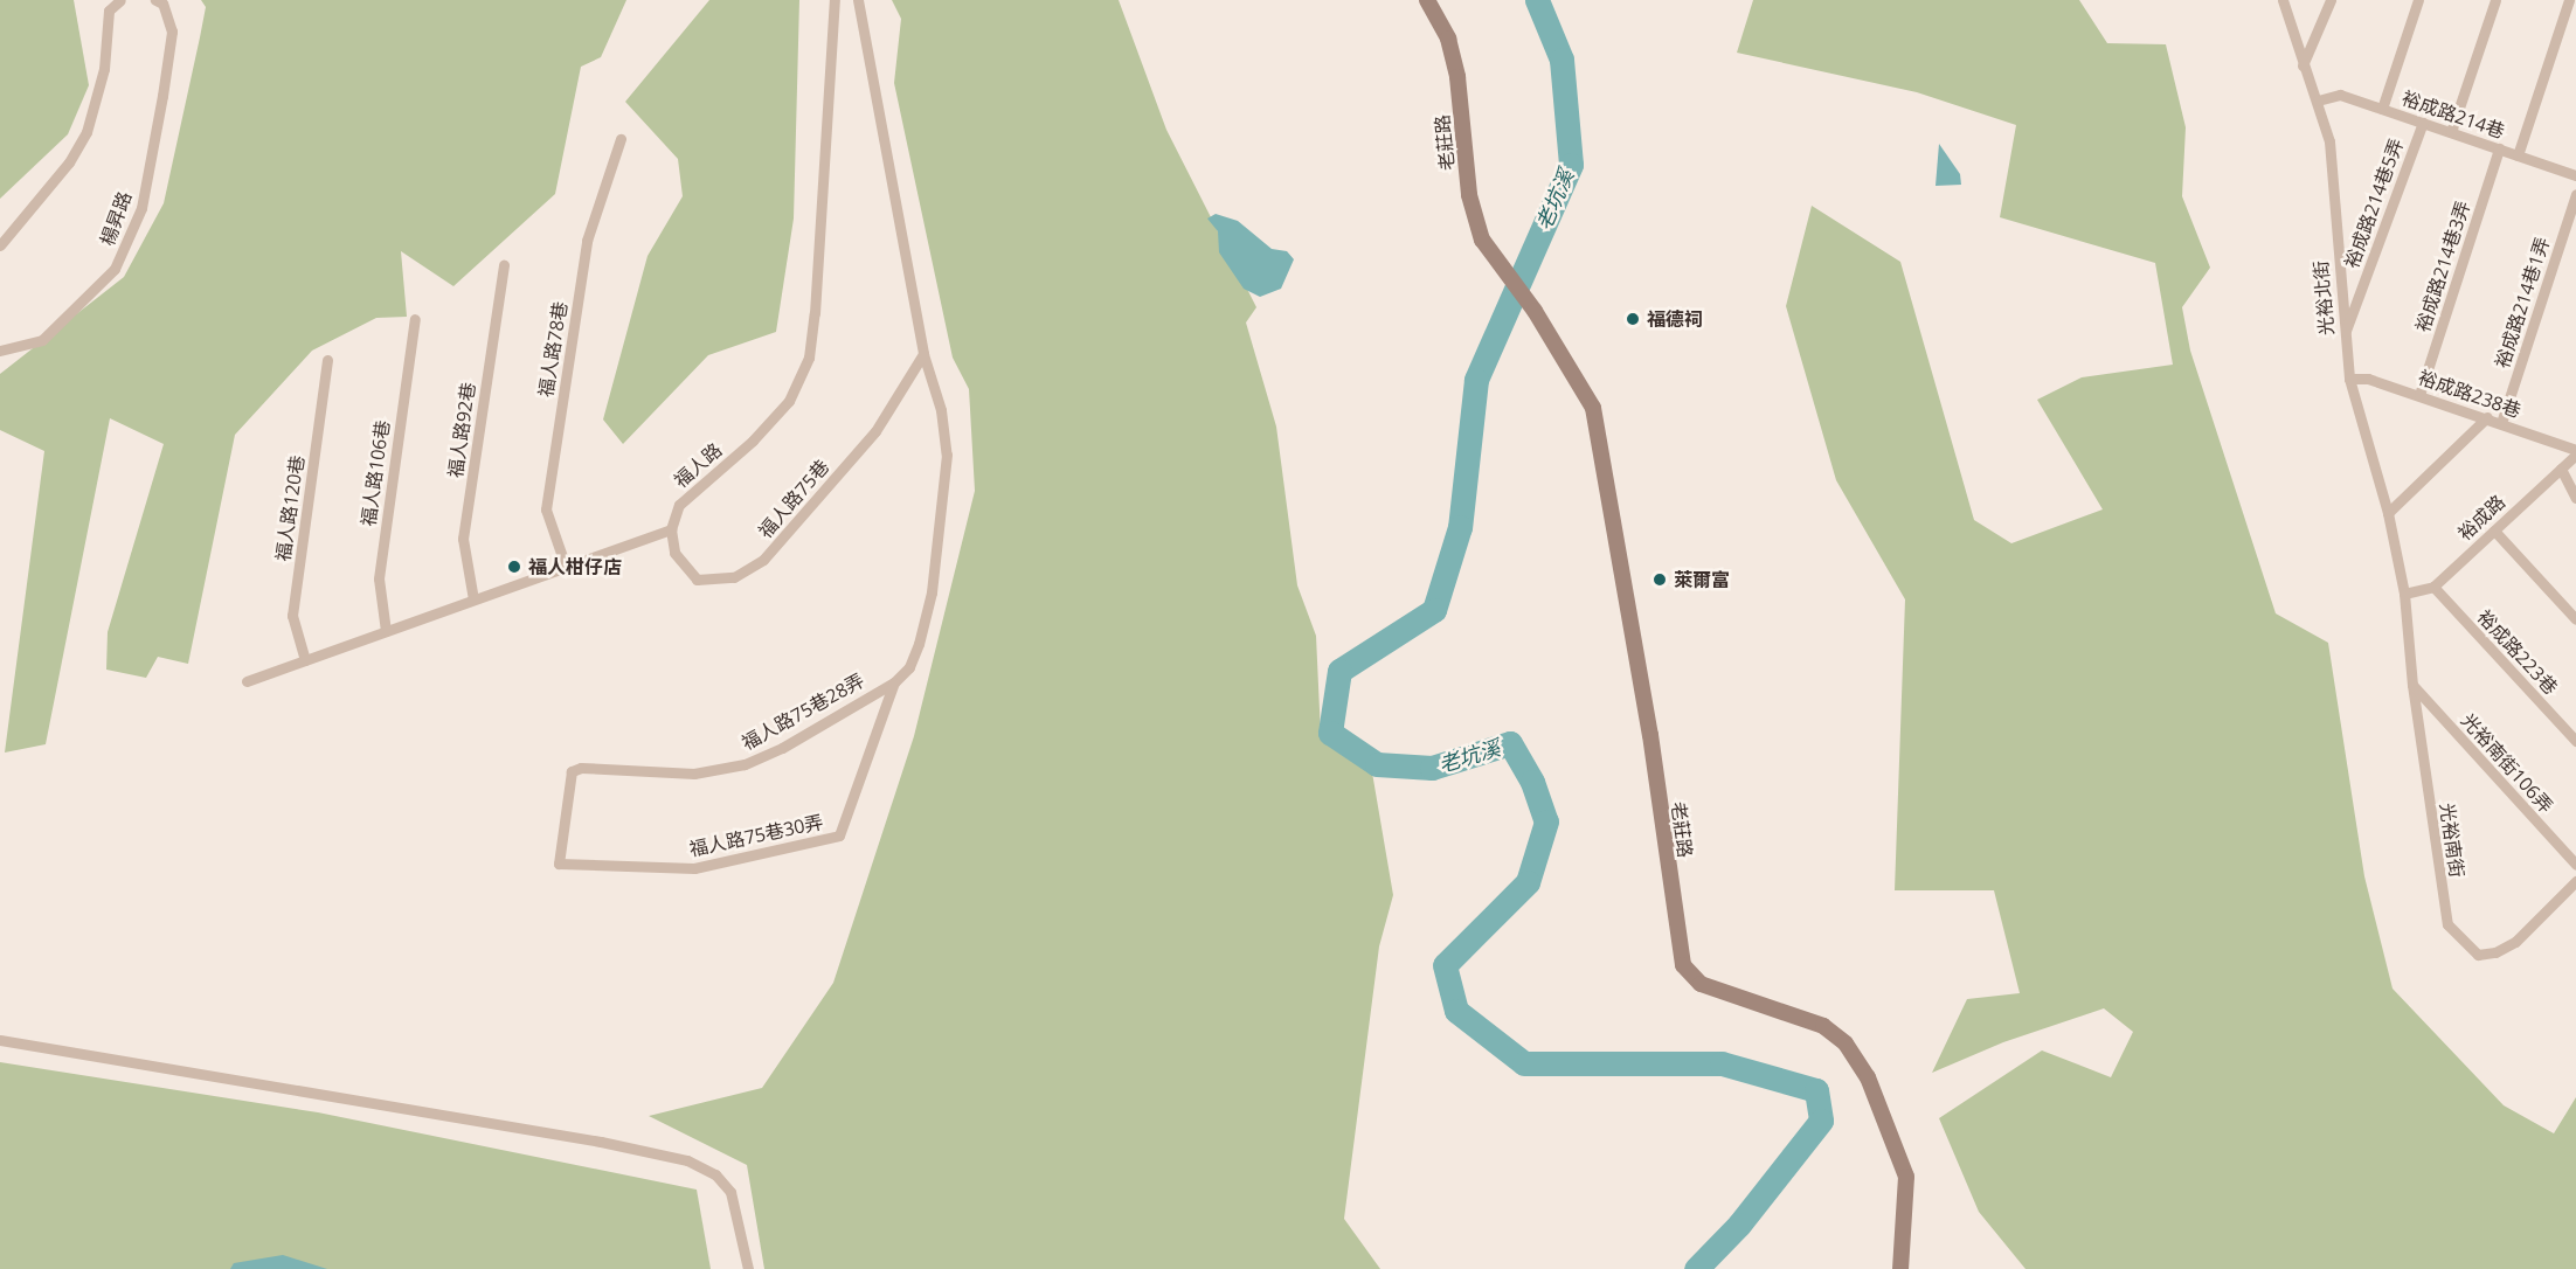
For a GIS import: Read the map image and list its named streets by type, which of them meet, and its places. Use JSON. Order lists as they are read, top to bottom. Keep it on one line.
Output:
{"streets":{"street":["裕成路214巷","老莊路","裕成路214巷5弄","楊昇路","裕成路214巷3弄","光裕北街","裕成路214巷1弄","福人路78巷","裕成路238巷","福人路92巷","福人路","福人路106巷","福人路75巷","福人路120巷","裕成路","裕成路223巷","福人路75巷28弄","光裕南街106弄","福人路75巷30弄","光裕南街"]},"crossings":[["裕成路214巷","裕成路214巷5弄"],["裕成路214巷","裕成路214巷3弄"],["裕成路214巷","光裕北街"],["裕成路214巷5弄","光裕北街"],["裕成路214巷3弄","裕成路238巷"],["光裕北街","裕成路238巷"],["光裕北街","裕成路"],["光裕北街","光裕南街"],["裕成路214巷1弄","裕成路238巷"],["裕成路238巷","裕成路"],["福人路","福人路75巷"],["裕成路","裕成路223巷"],["裕成路","光裕南街"],["福人路75巷28弄","福人路75巷30弄"],["光裕南街106弄","光裕南街"]],"water":["老坑溪"],"places":["福德祠","福人柑仔店","萊爾富"]}
